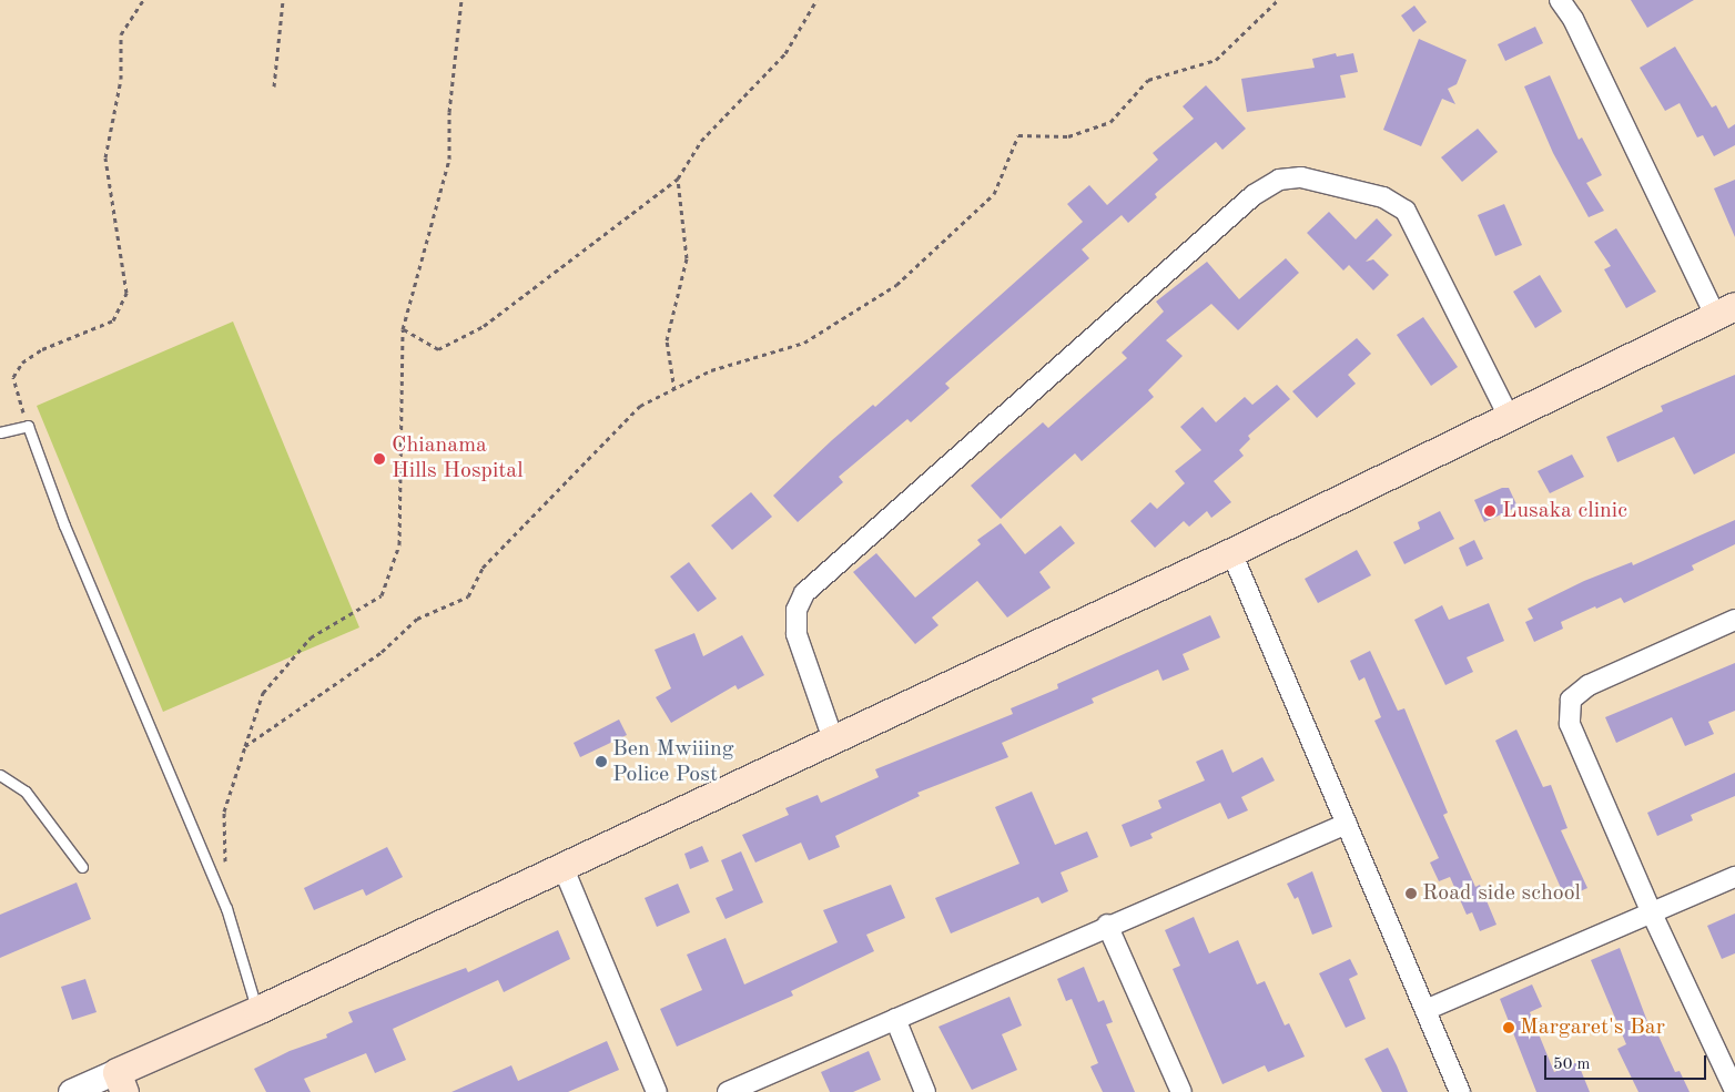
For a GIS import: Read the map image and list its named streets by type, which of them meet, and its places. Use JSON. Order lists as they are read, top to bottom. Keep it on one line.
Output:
{"places":["Chianama Hills Hospital","Lusaka clinic","Ben Mwiiing Police Post","Road side school","Margaret's Bar"],"scale_bar":"50 m"}
